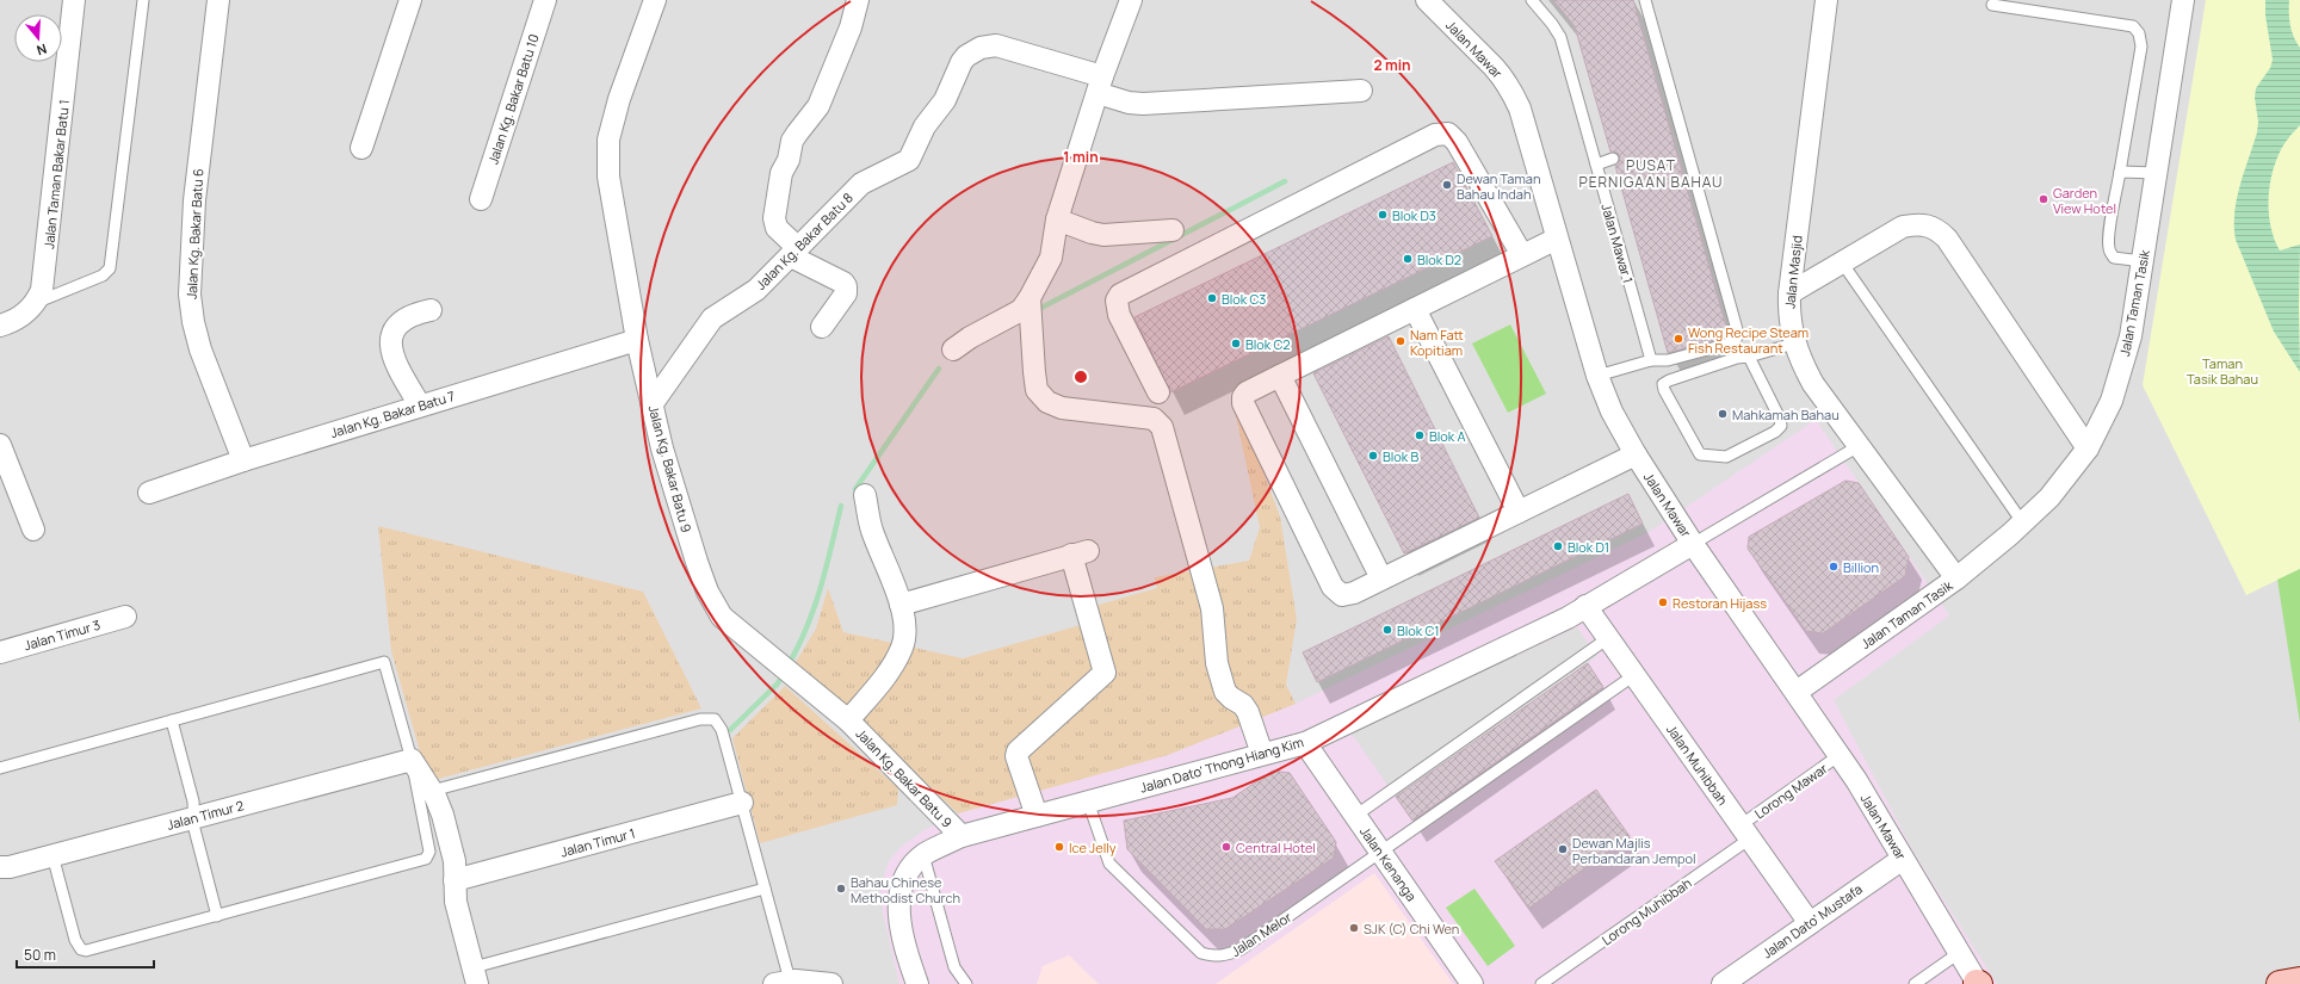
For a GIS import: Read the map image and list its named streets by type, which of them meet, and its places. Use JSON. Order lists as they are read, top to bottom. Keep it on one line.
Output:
{"streets":{"street":["Jalan Mawar","Jalan Kg. Bakar Batu 10","Jalan Taman Bakar Batu 1","Jalan Kg. Bakar Batu 6","Jalan Kg. Bakar Batu 8","Jalan Masjid","Jalan Taman Tasik","Jalan Kg. Bakar Batu 7","Jalan Kg. Bakar Batu 9","Jalan Timur 3","Jalan Dato' Thong Hiang Kim","Jalan Muhibbah","Jalan Timur 2","Jalan Timur 1","Jalan Kenanga","Jalan Dato' Mustafa"],"lane":["Jalan Mawar 1","Lorong Mawar","Lorong Muhibbah","Jalan Melor"]},"crossings":[["Jalan Mawar","Jalan Taman Tasik"],["Jalan Mawar","Jalan Dato' Thong Hiang Kim"],["Jalan Mawar","Lorong Mawar"],["Jalan Mawar","Jalan Dato' Mustafa"],["Jalan Kg. Bakar Batu 6","Jalan Kg. Bakar Batu 7"],["Jalan Kg. Bakar Batu 8","Jalan Kg. Bakar Batu 9"],["Jalan Masjid","Jalan Taman Tasik"],["Jalan Kg. Bakar Batu 7","Jalan Kg. Bakar Batu 9"],["Jalan Kg. Bakar Batu 9","Jalan Dato' Thong Hiang Kim"],["Jalan Dato' Thong Hiang Kim","Jalan Muhibbah"],["Jalan Dato' Thong Hiang Kim","Jalan Kenanga"],["Jalan Dato' Thong Hiang Kim","Jalan Melor"],["Jalan Muhibbah","Lorong Mawar"],["Jalan Muhibbah","Lorong Muhibbah"],["Jalan Muhibbah","Jalan Dato' Mustafa"],["Jalan Muhibbah","Jalan Melor"],["Lorong Mawar","Lorong Muhibbah"],["Jalan Kenanga","Jalan Melor"]],"districts":["PUSAT PERNIGAAN BAHAU"],"parks":["Taman Tasik Bahau"],"places":["Dewan Taman Bahau Indah","Garden View Hotel","Blok D3","Blok D2","Blok C3","Wong Recipe Steam Fish Restaurant","Nam Fatt Kopitiam","Blok C2","Mahkamah Bahau","Blok A","Blok B","Blok D1","Billion","Restoran Hijass","Blok C1","Ice Jelly","Central Hotel","Dewan Majlis Perbandaran Jempol","Bahau Chinese Methodist Church","SJK (C) Chi Wen"],"scale_bar":"50 m","north":"bottom","rings":["2 min","1 min"]}
